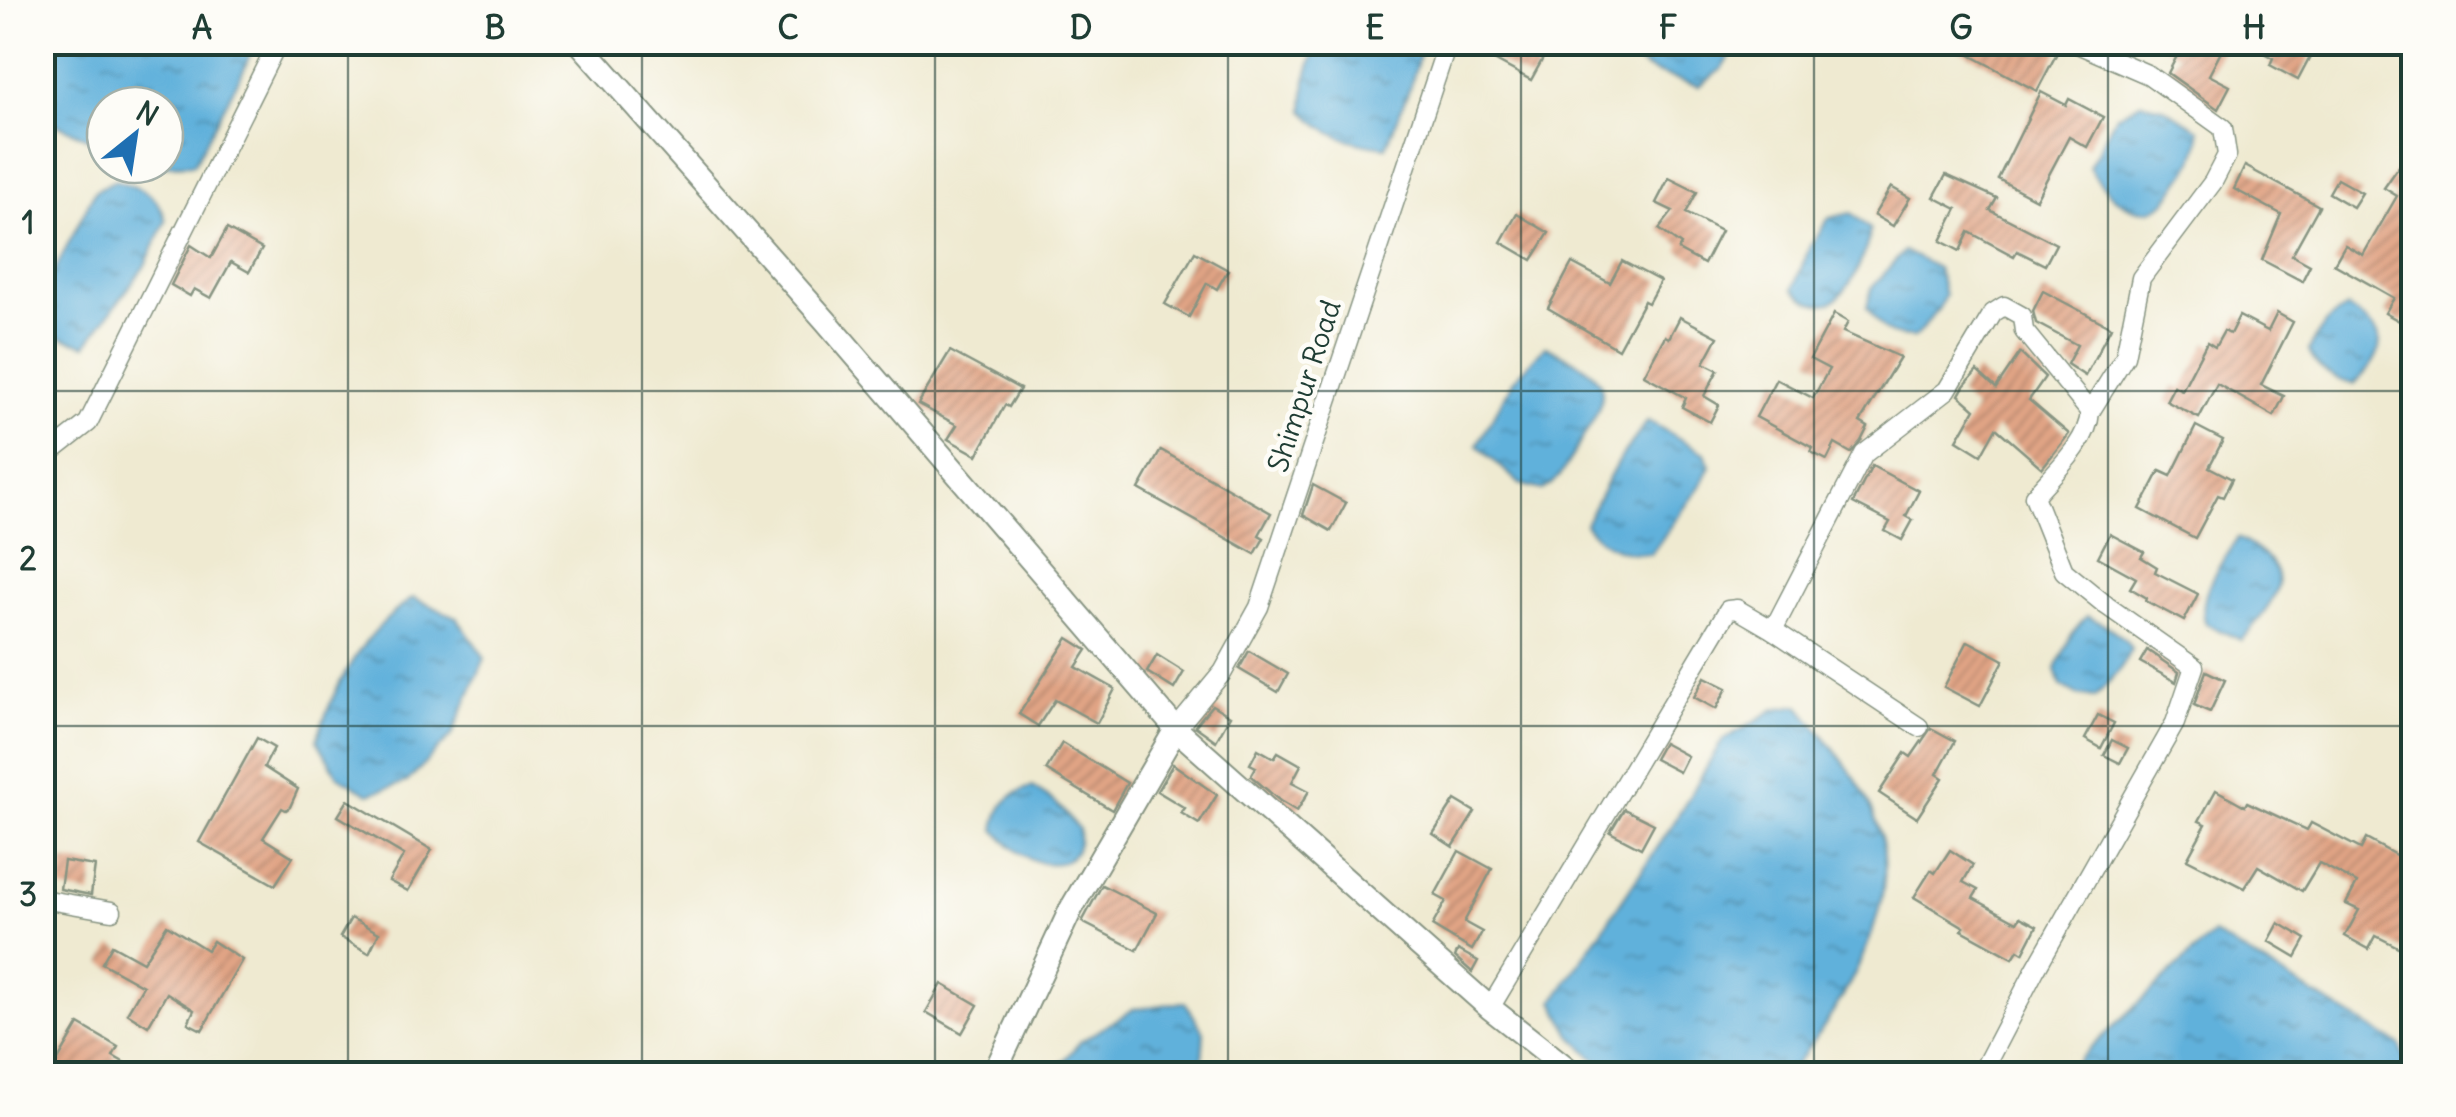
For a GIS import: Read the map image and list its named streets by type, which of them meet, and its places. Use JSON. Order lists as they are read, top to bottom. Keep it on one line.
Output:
{"streets":{"street":["Shimpur Road"]},"north":"top right","grid":{"columns":["A","B","C","D","E","F","G","H"],"rows":["1","2","3"]}}
